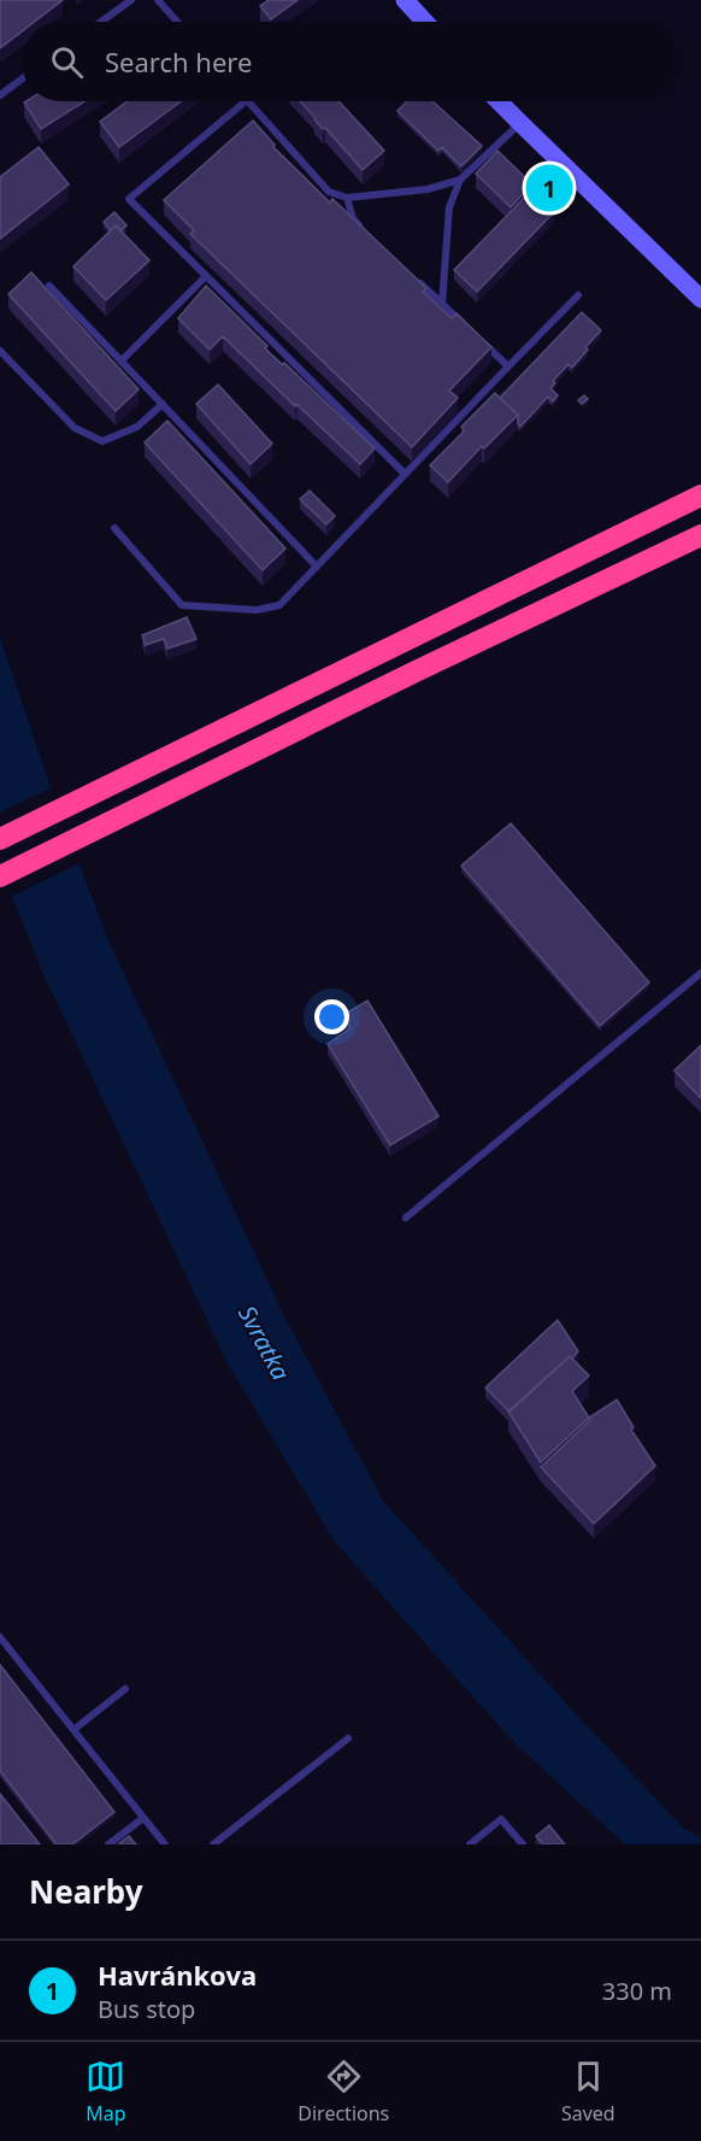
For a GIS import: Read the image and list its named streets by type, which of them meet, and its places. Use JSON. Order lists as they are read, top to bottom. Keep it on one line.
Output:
{"water":["Svratka"],"page":{"search":"Search here","pins":"1","heading":"Nearby","list":[{"mark":"1","name":"Havránkova","note":"Bus stop","value":"330 m"}],"nav":["Map","Directions","Saved"]}}
